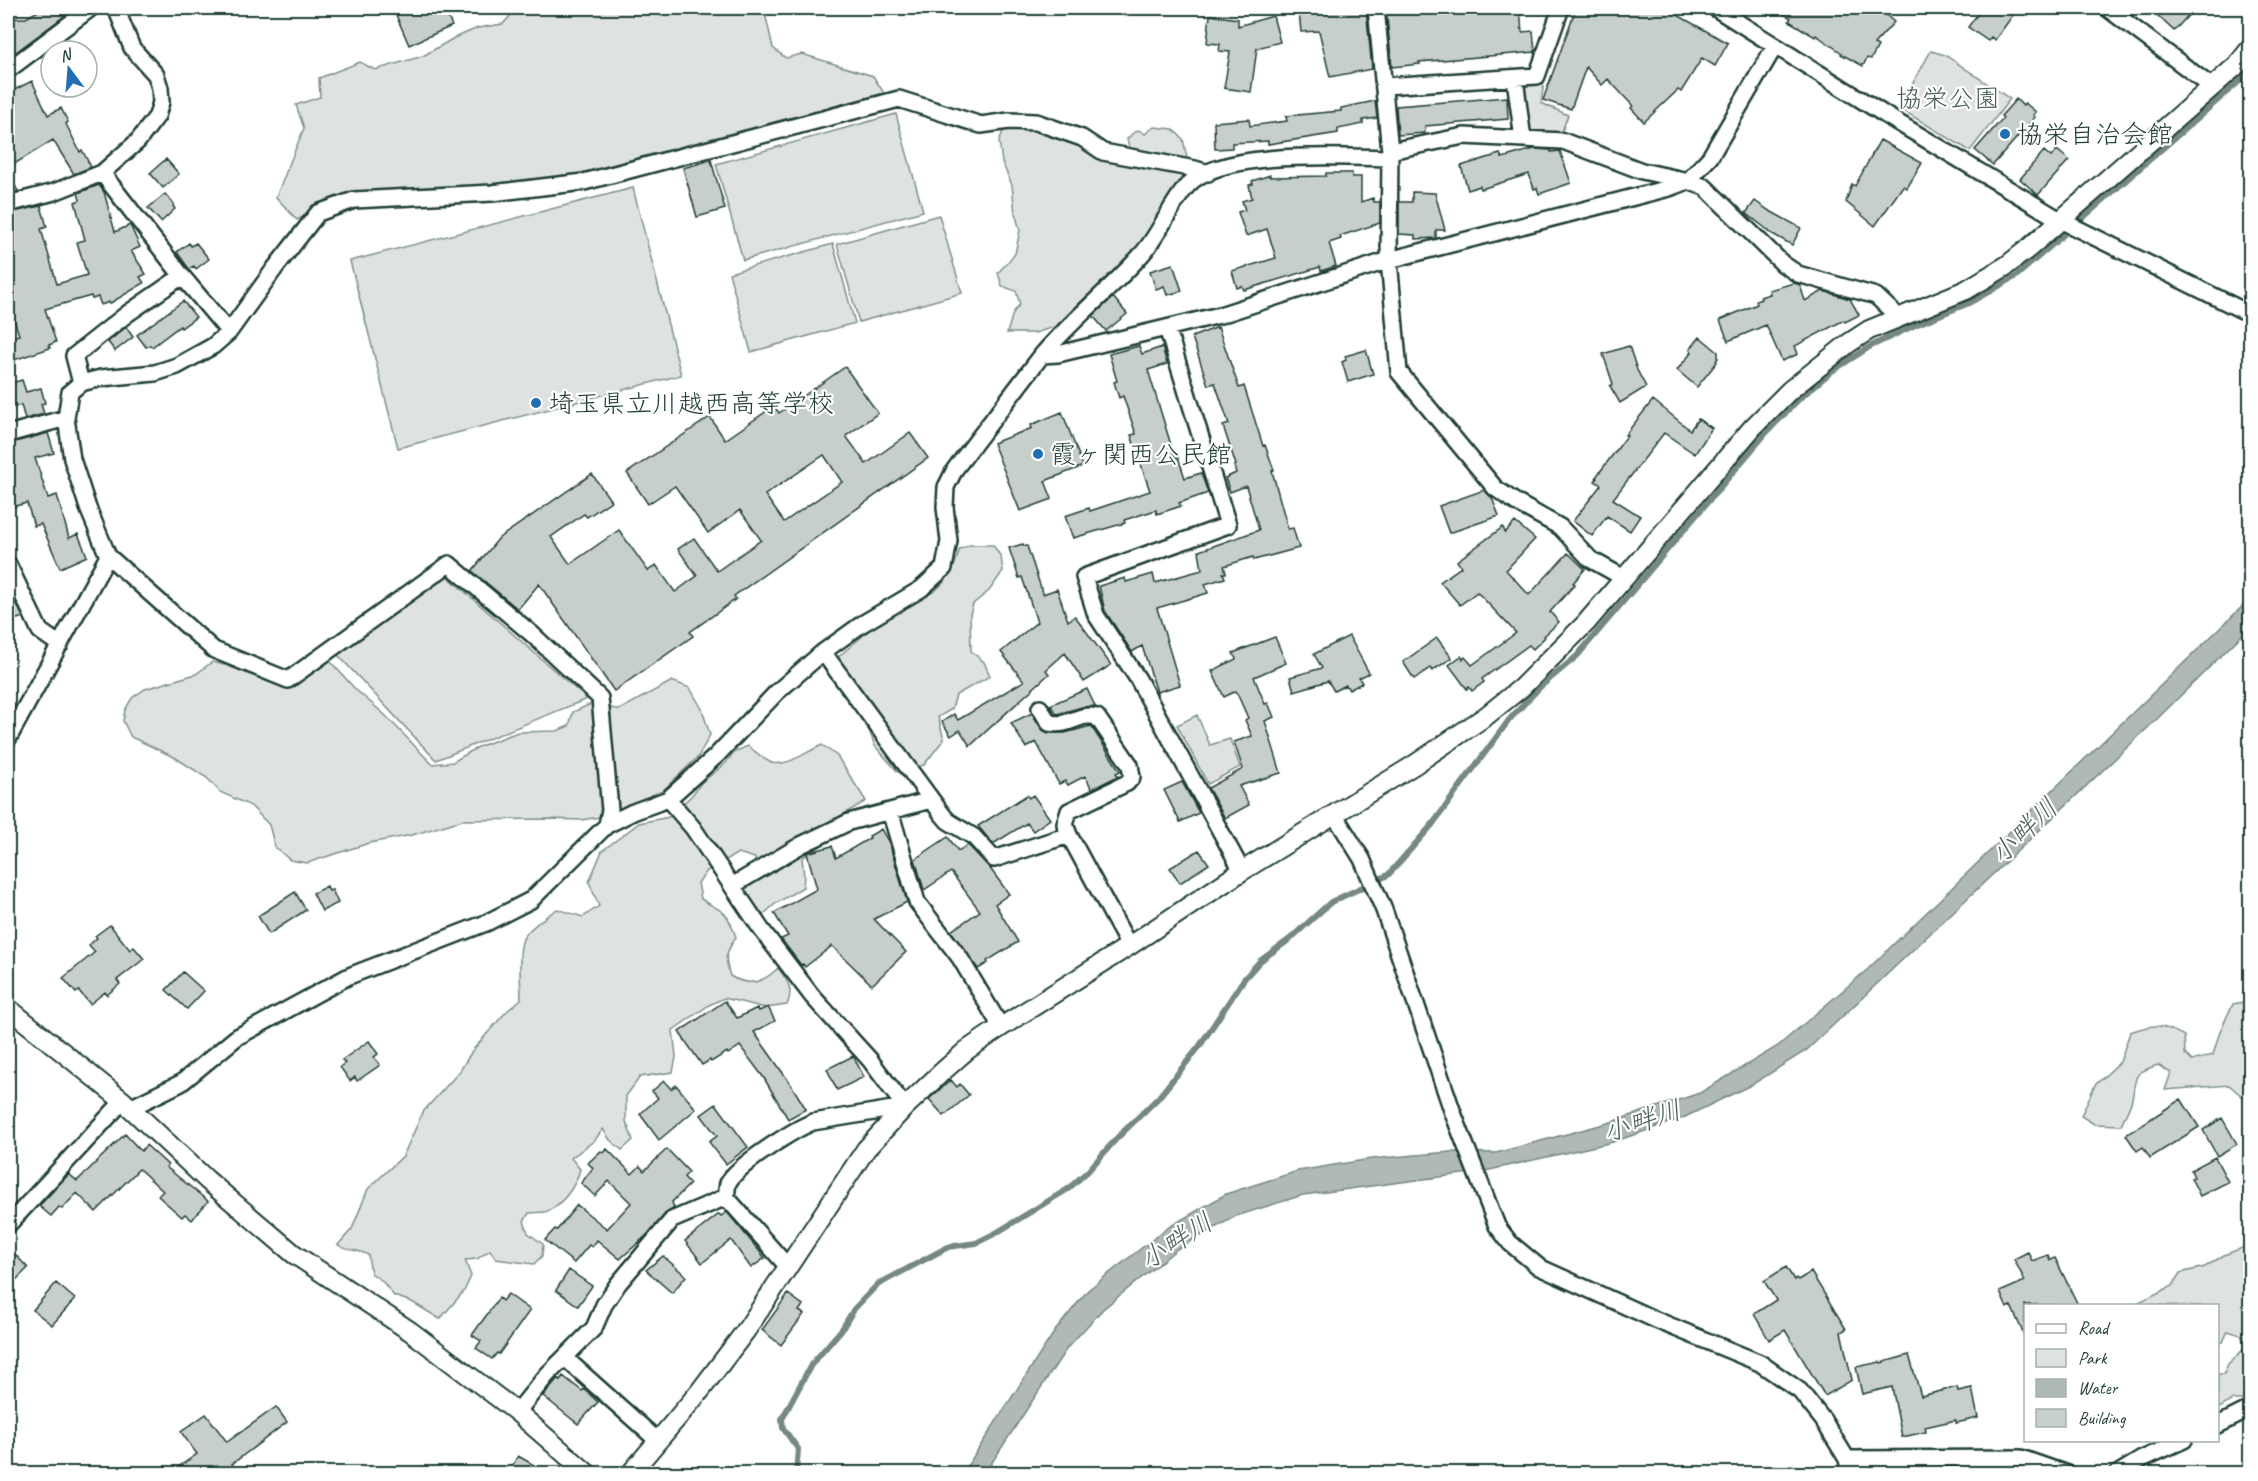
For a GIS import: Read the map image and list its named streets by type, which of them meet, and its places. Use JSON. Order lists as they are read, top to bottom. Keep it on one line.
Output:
{"water":["小畔川"],"parks":["協栄公園"],"places":["協栄自治会館","埼玉県立川越西高等学校","霞ヶ関西公民館"],"legend":["Road","Park","Water","Building"],"north":"top"}
